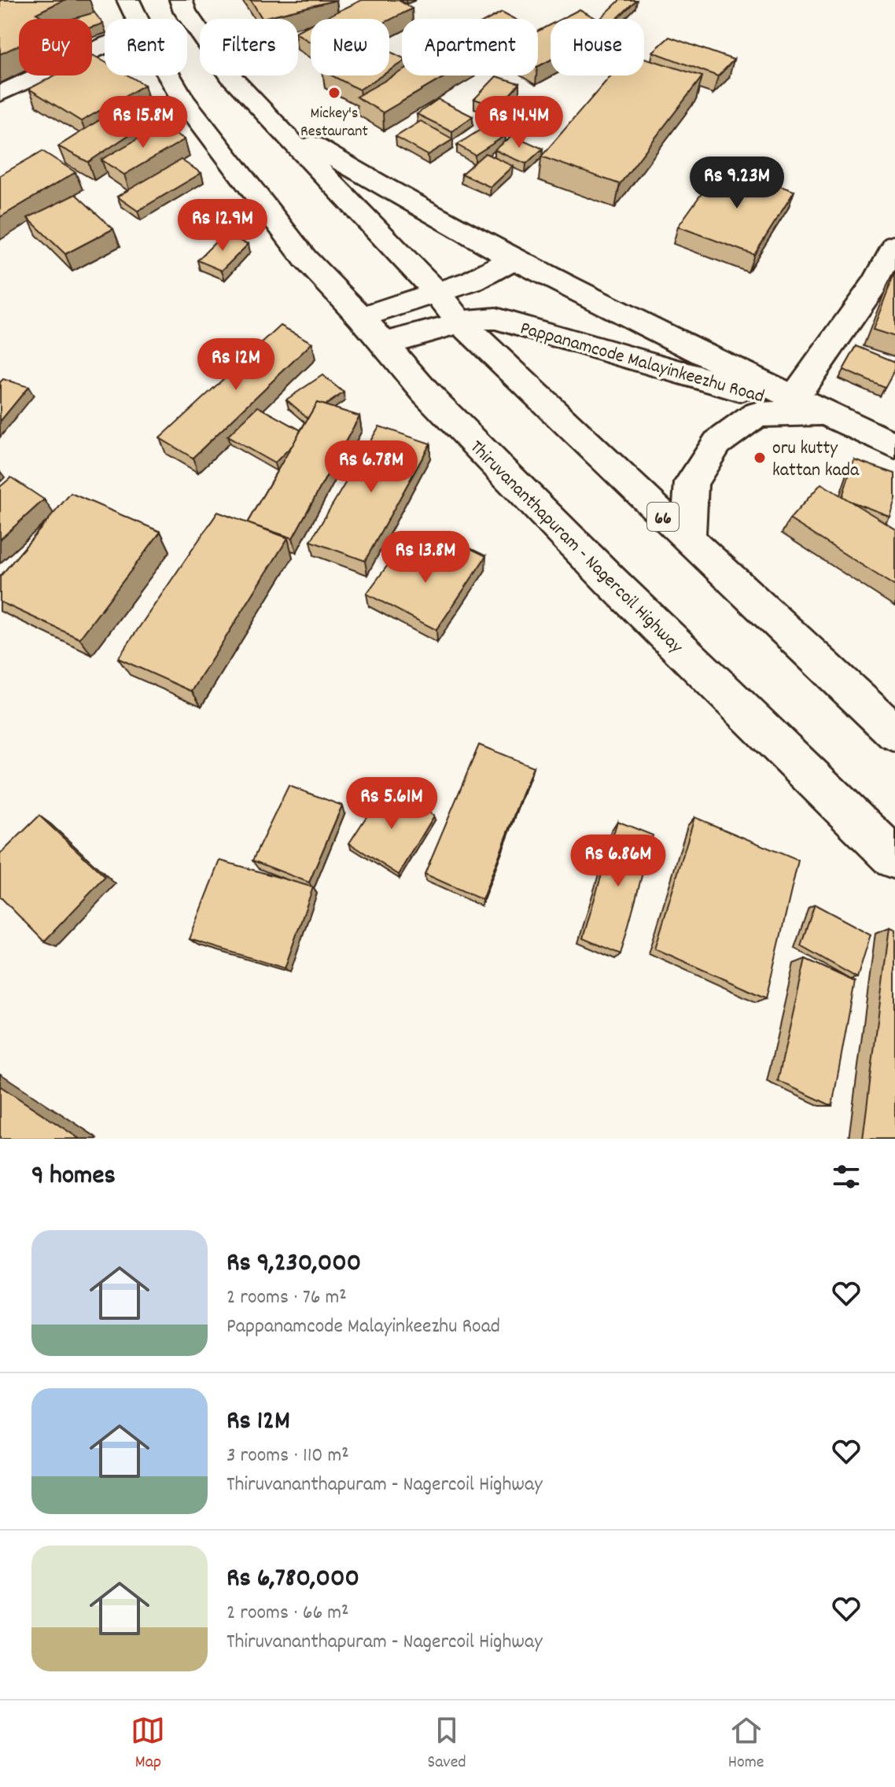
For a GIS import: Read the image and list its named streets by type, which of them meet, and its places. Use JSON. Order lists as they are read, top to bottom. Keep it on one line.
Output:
{"streets":{"main road":["Pappanamcode Malayinkeezhu Road","66","Thiruvananthapuram - Nagercoil Highway"]},"crossings":[["Pappanamcode Malayinkeezhu Road","66"],["Pappanamcode Malayinkeezhu Road","Thiruvananthapuram - Nagercoil Highway"]],"places":["Mickey's Restaurant","oru kutty kattan kada"],"page":{"chip":["Buy","Rent","Filters","New","Apartment","House"],"price":["Rs 15.8M","Rs 14.4M","Rs 9.23M","Rs 12.9M","Rs 12M","Rs 6.78M","Rs 13.8M","Rs 5.61M","Rs 6.86M"],"heading":"9 homes","list":[{"name":"Rs 9,230,000","note":"2 rooms · 76 m² · Pappanamcode Malayinkeezhu Road"},{"name":"Rs 12M","note":"3 rooms · 110 m² · Thiruvananthapuram - Nagercoil Highway"},{"name":"Rs 6,780,000","note":"2 rooms · 66 m² · Thiruvananthapuram - Nagercoil Highway"}],"tabs":["Map","Saved","Home"]}}
